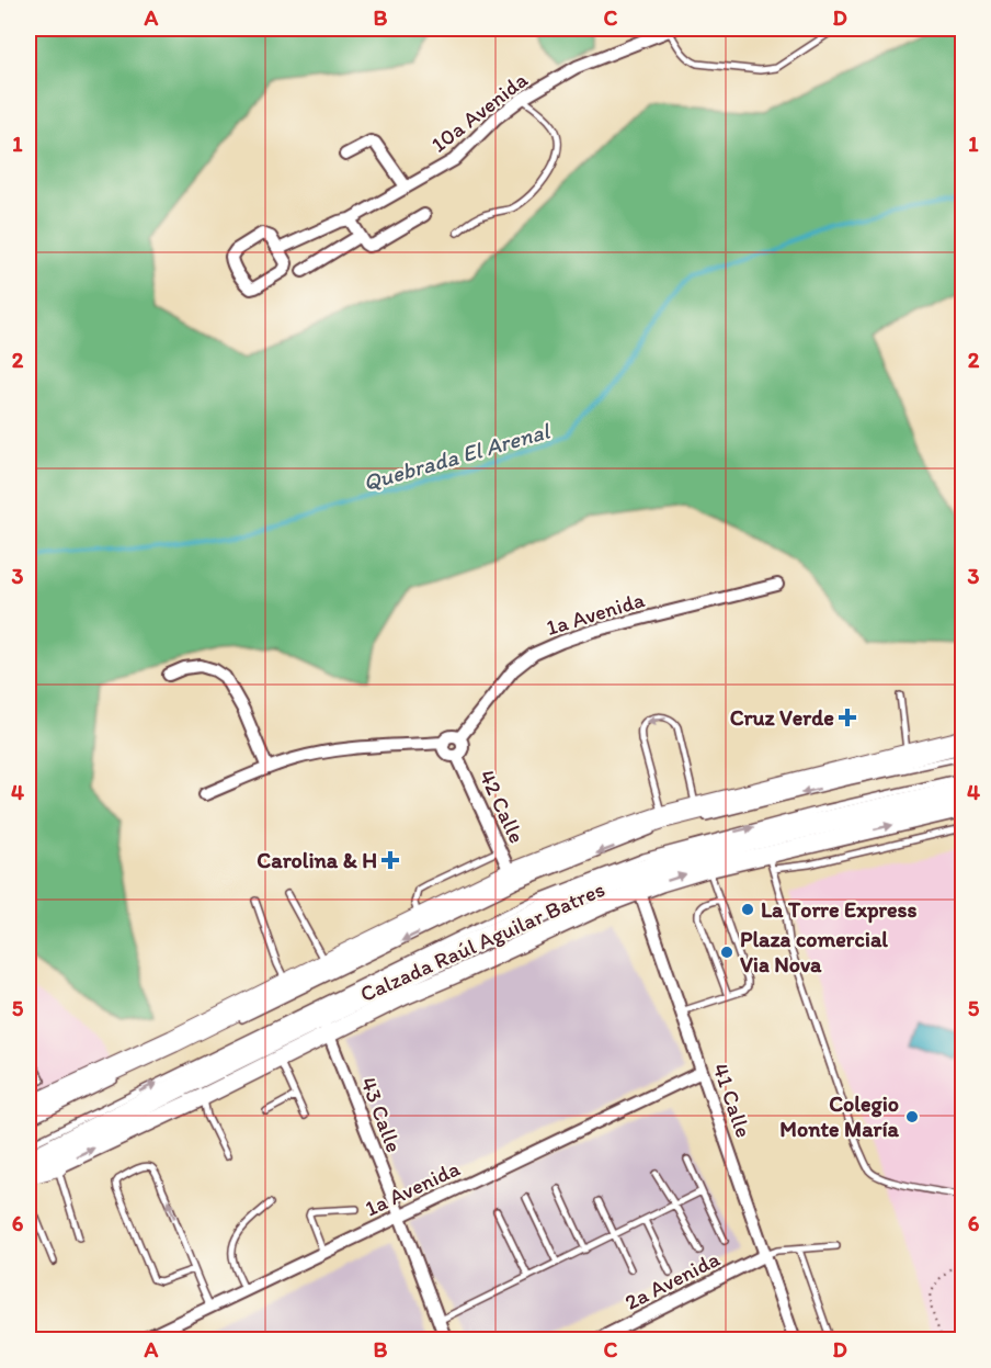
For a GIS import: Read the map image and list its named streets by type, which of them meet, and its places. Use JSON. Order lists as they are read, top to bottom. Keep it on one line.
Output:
{"streets":{"highway":["Calzada Raúl Aguilar Batres"],"street":["10a Avenida","1a Avenida","42 Calle","41 Calle","43 Calle","2a Avenida"]},"crossings":[["1a Avenida","42 Calle"],["1a Avenida","41 Calle"],["1a Avenida","43 Calle"],["42 Calle","Calzada Raúl Aguilar Batres"],["Calzada Raúl Aguilar Batres","41 Calle"],["Calzada Raúl Aguilar Batres","43 Calle"],["41 Calle","2a Avenida"]],"water":["Quebrada El Arenal"],"places":{"health":["Cruz Verde","Carolina & H"],"other":["La Torre Express","Plaza comercial Via Nova","Colegio Monte María"]},"grid":{"columns":["A","B","C","D"],"rows":["1","2","3","4","5","6"]}}
